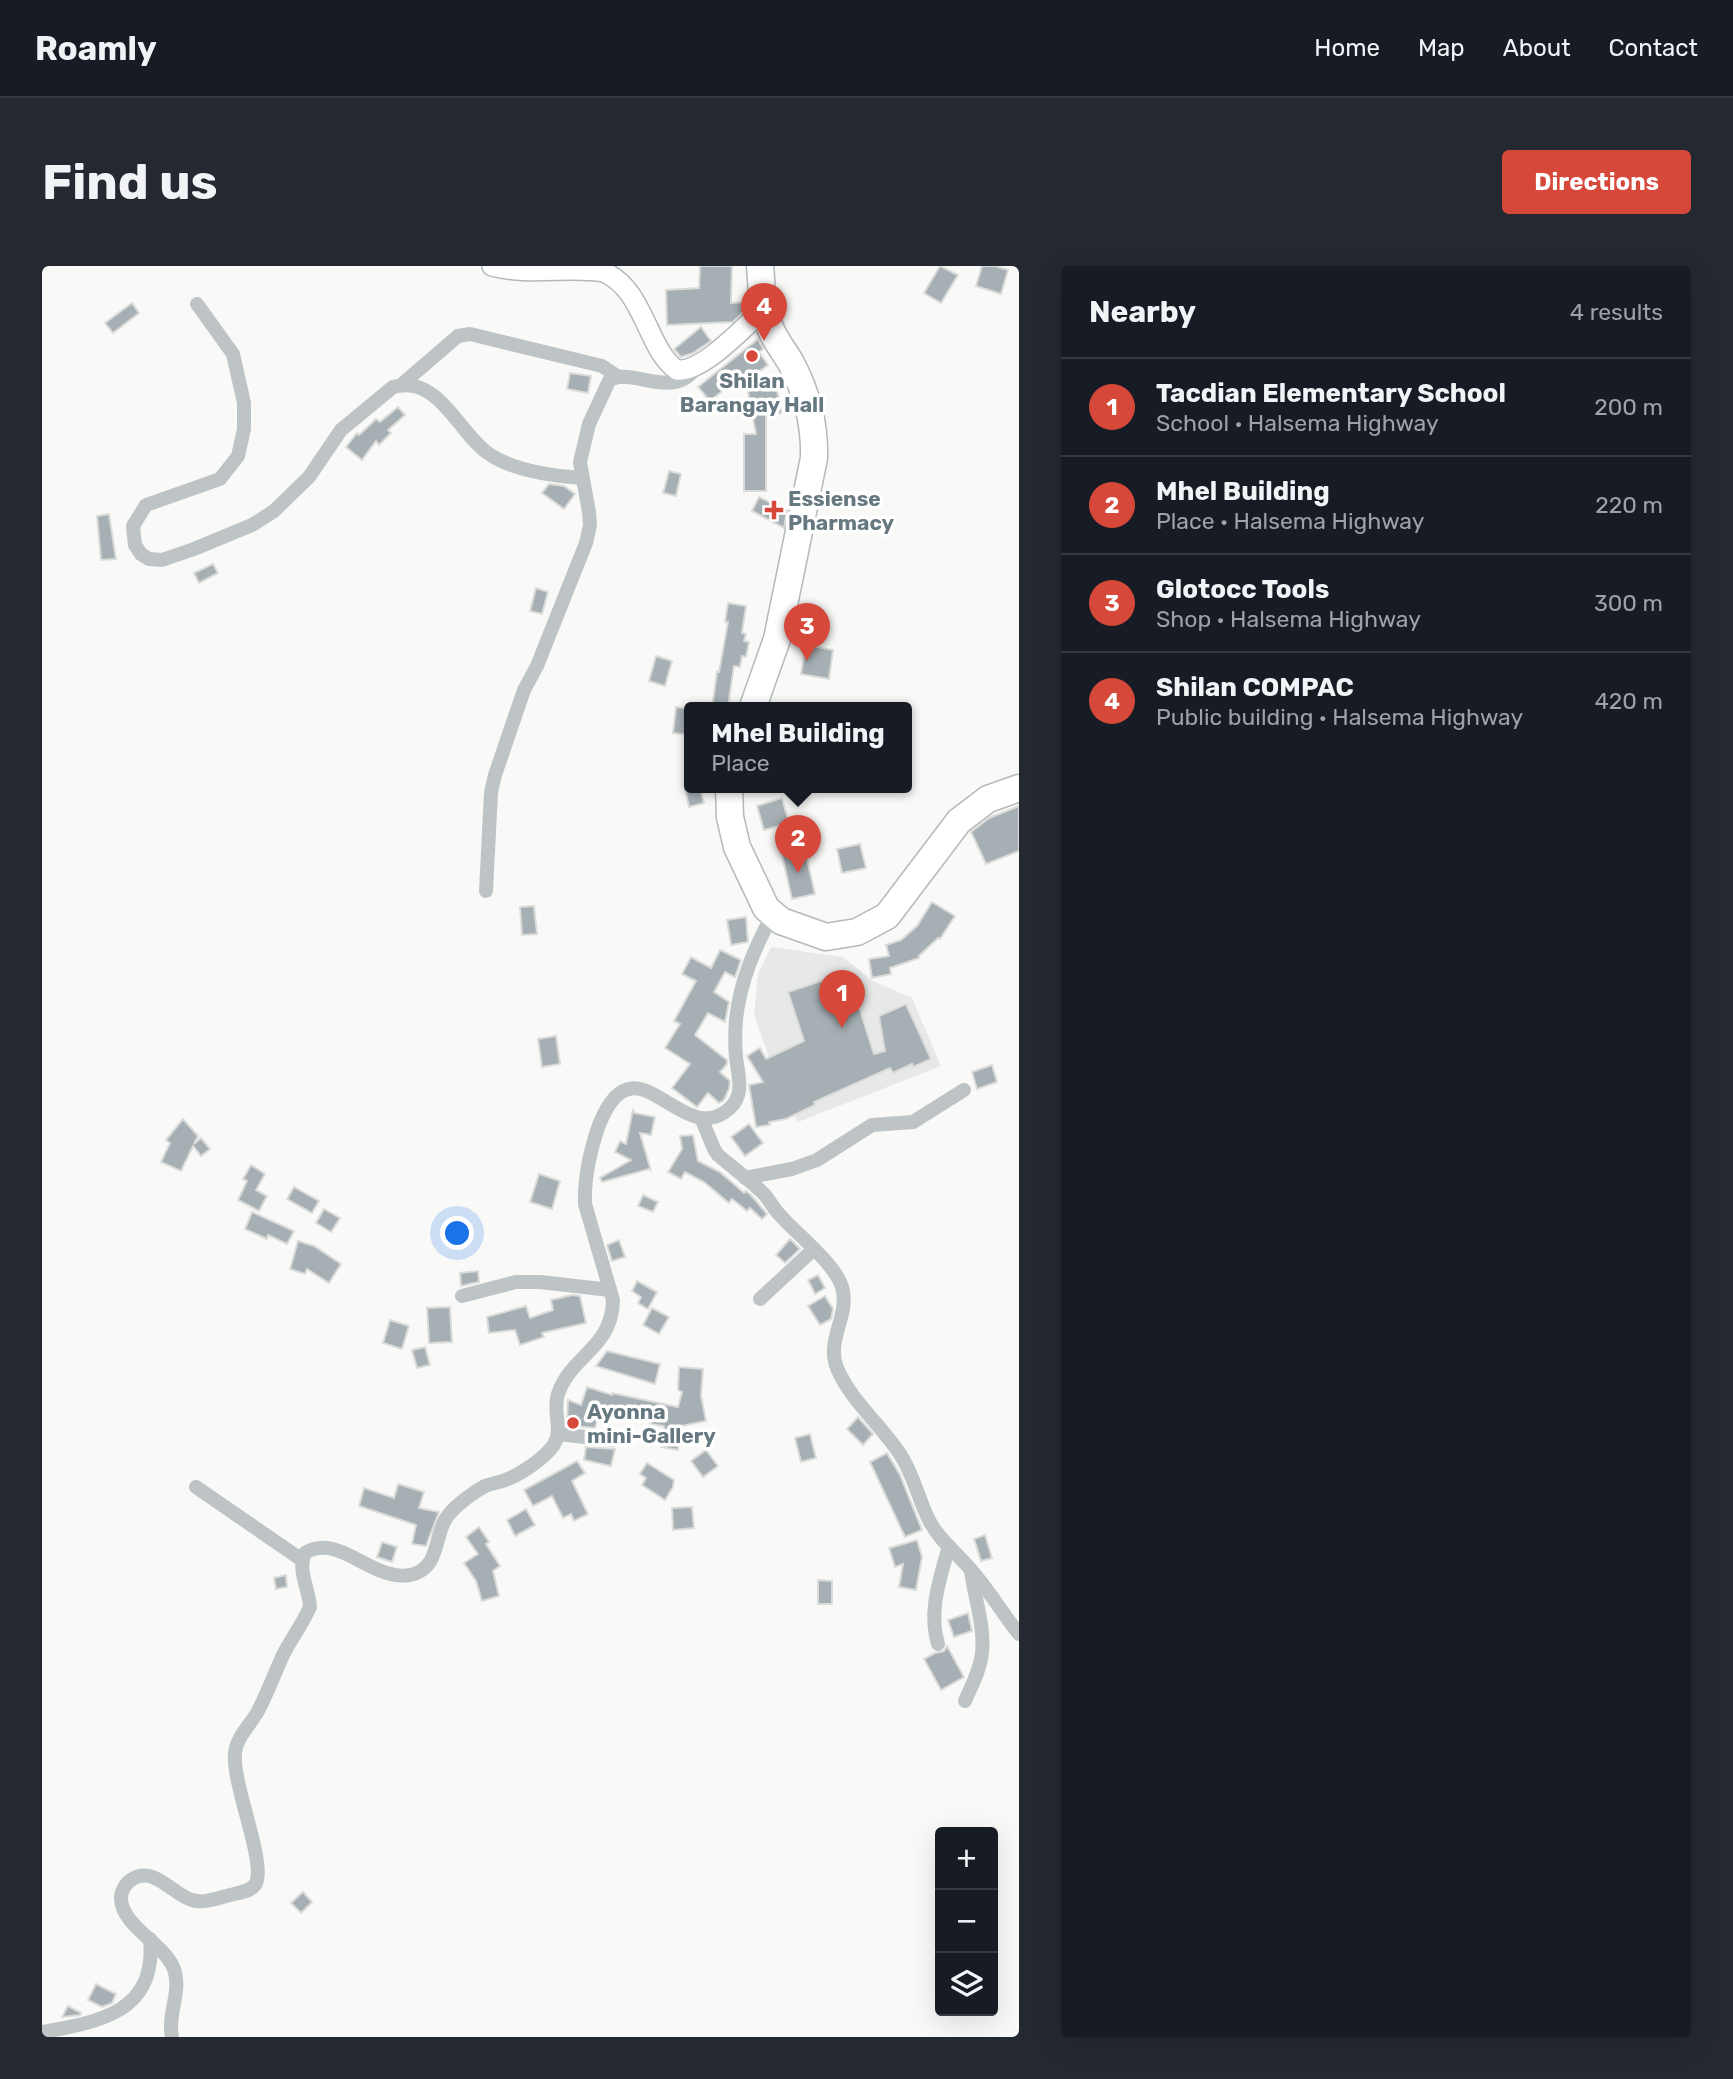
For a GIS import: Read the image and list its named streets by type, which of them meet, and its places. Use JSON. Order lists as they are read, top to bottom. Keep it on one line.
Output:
{"places":{"other":["Shilan Barangay Hall","Ayonna mini-Gallery"],"health":["Essiense Pharmacy"]},"page":{"header":"Roamly","nav":["Home","Map","About","Contact"],"buttons":"Directions","title":"Find us","heading":["Nearby","4 results"],"pins":["4","3","2","1"],"list":[{"mark":"1","name":"Tacdian Elementary School","note":"School · Halsema Highway","value":"200 m"},{"mark":"2","name":"Mhel Building","note":"Place · Halsema Highway","value":"220 m"},{"mark":"3","name":"Glotocc Tools","note":"Shop · Halsema Highway","value":"300 m"},{"mark":"4","name":"Shilan COMPAC","note":"Public building · Halsema Highway","value":"420 m"}],"popup":["Mhel Building","Place"],"map_buttons":["+","−"]}}
